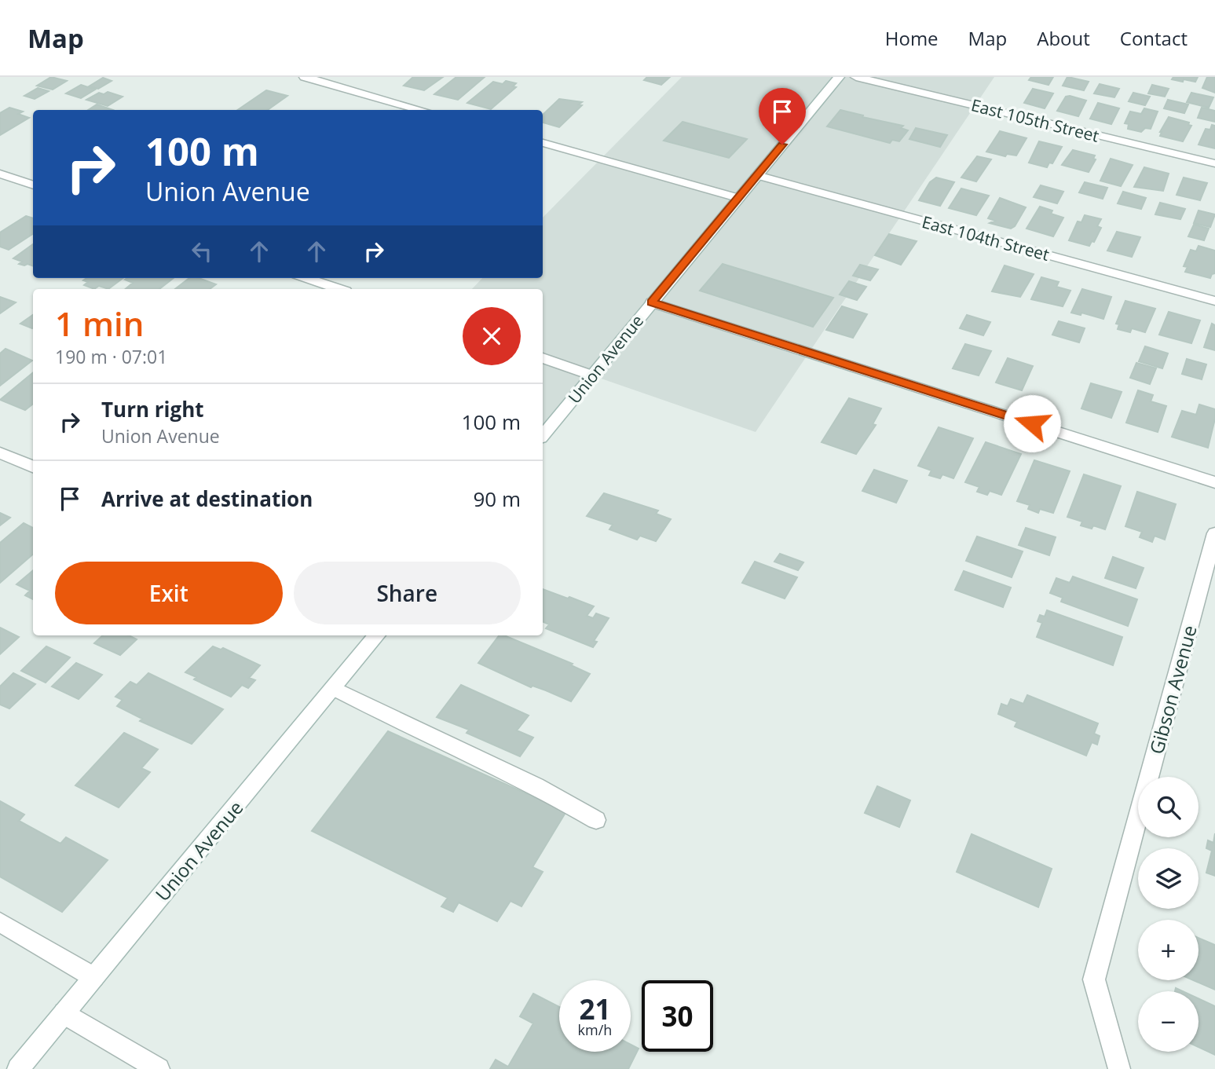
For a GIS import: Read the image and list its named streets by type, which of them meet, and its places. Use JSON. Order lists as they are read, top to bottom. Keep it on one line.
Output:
{"streets":{"street":["East 105th Street","East 104th Street","Union Avenue","Gibson Avenue"]},"crossings":[["East 104th Street","Union Avenue"]],"page":{"header":"Map","nav":["Home","Map","About","Contact"],"turn":["100 m","Union Avenue"],"heading":["1 min","190 m · 07:01"],"list":[{"name":"Turn right","note":"Union Avenue","value":"100 m"},{"name":"Arrive at destination","value":"90 m"}],"buttons":["Exit","Share"],"map_buttons":["+","−"],"speed":"21 km/h","limit":"30"}}
